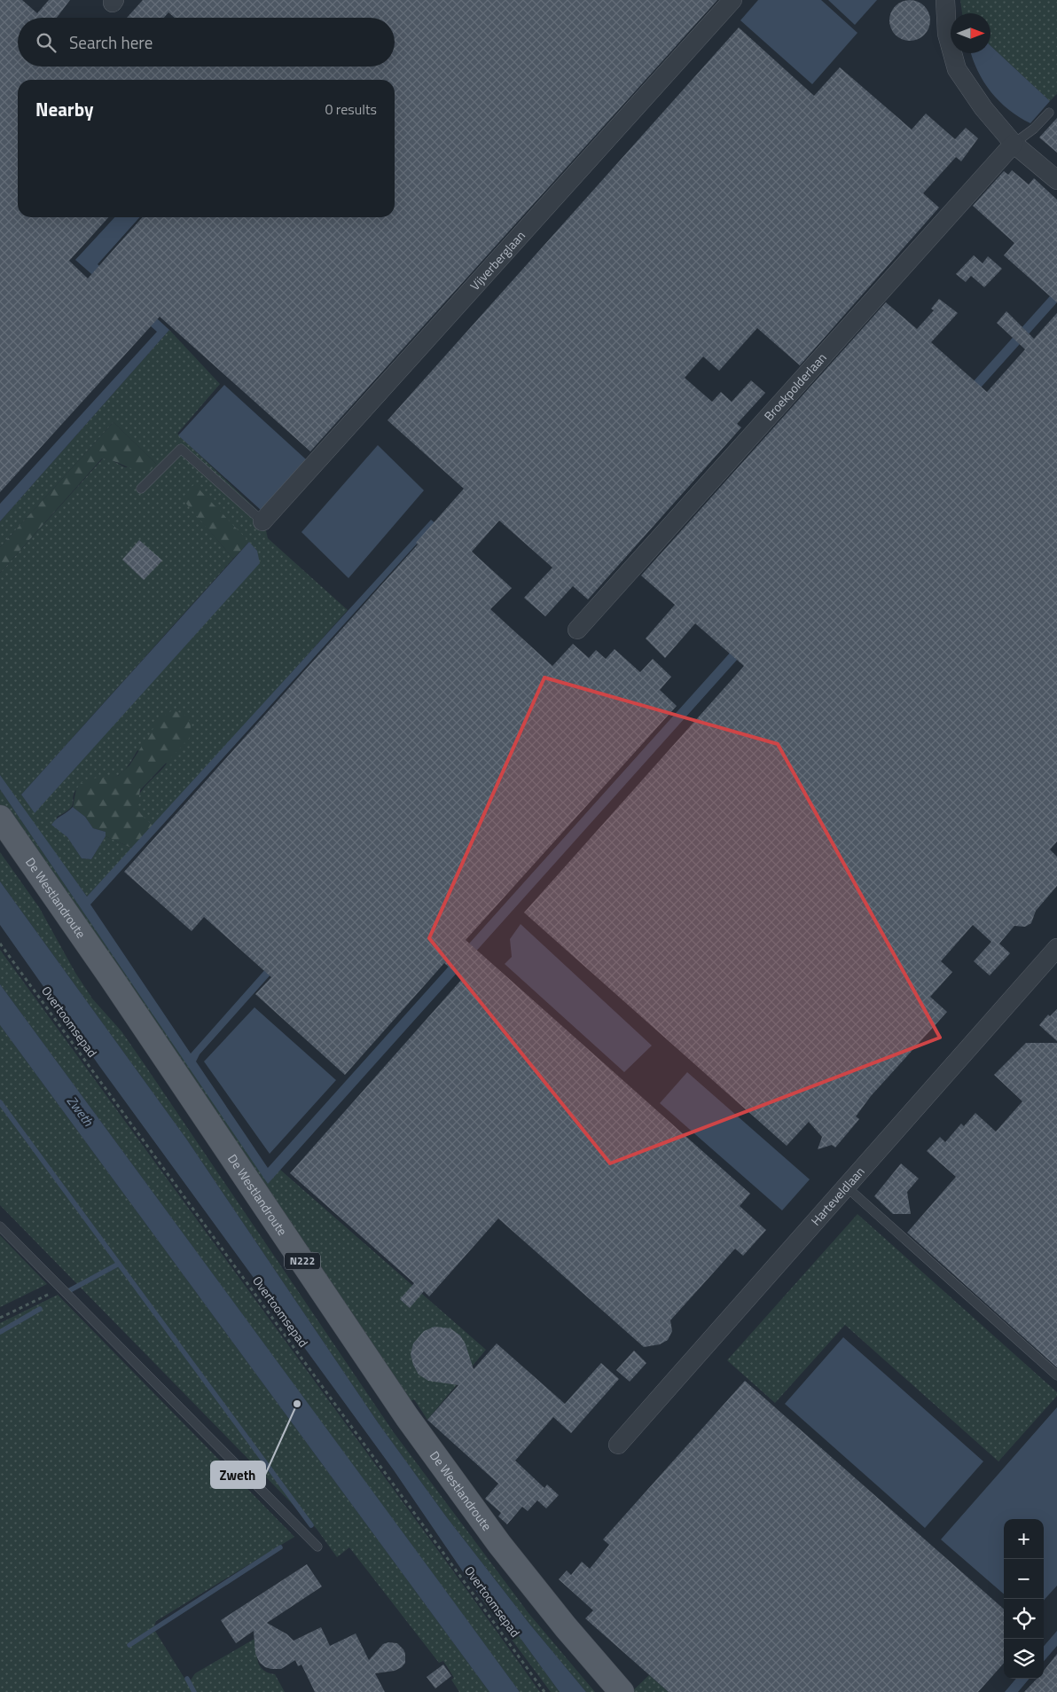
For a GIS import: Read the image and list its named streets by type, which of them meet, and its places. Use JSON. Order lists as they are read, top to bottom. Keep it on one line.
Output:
{"streets":{"main road":["De Westlandroute","N222"],"street":["Vijverberglaan","Broekpolderlaan","Harteveldlaan"],"path":["Overtoomsepad"]},"water":["Zweth"],"places":["Zweth"],"north":"right","page":{"search":"Search here","heading":["Nearby","0 results"],"map_buttons":["+","−"]}}
